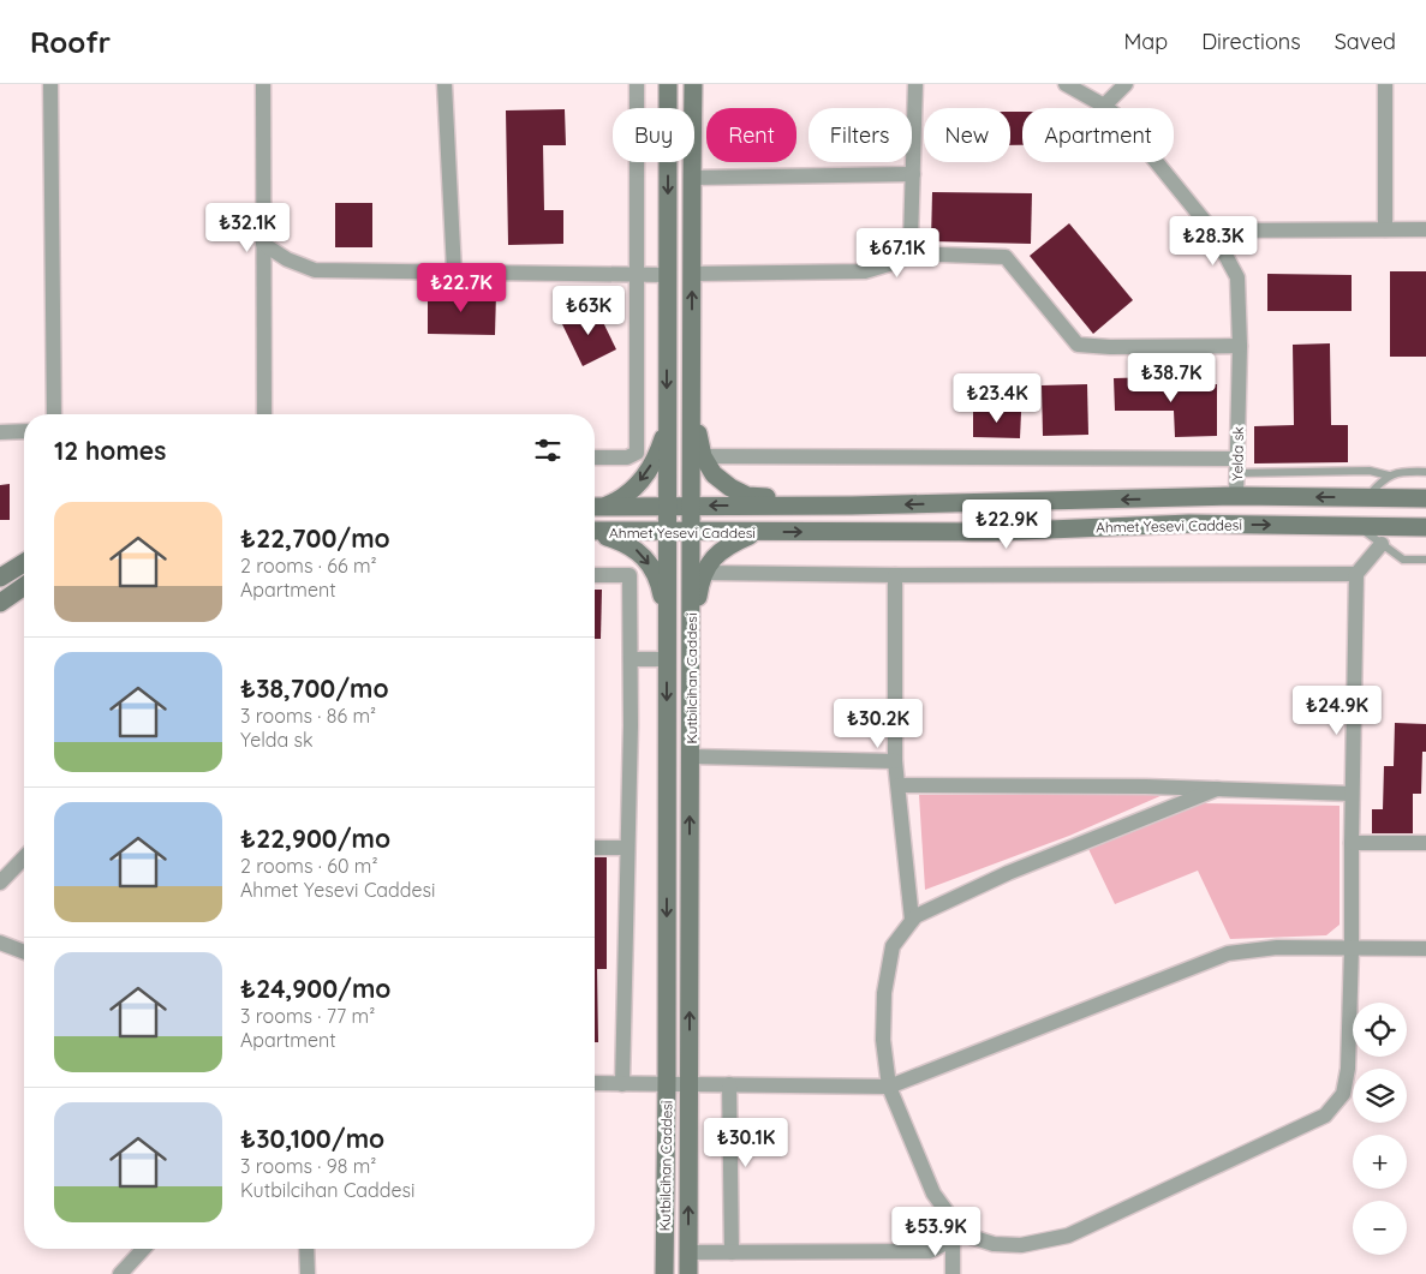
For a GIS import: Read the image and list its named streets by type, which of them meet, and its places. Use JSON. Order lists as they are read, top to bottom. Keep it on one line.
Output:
{"streets":{"street":["Yelda sk","Ahmet Yesevi Caddesi","Kutbilcihan Caddesi"]},"crossings":[["Yelda sk","Ahmet Yesevi Caddesi"],["Ahmet Yesevi Caddesi","Kutbilcihan Caddesi"]],"page":{"header":"Roofr","nav":["Map","Directions","Saved"],"chip":["Buy","Rent","Filters","New","Apartment"],"price":["₺32.1K","₺28.3K","₺67.1K","₺22.7K","₺63K","₺38.7K","₺23.4K","₺22.9K","₺24.9K","₺30.2K","₺30.1K","₺53.9K"],"heading":"12 homes","list":[{"name":"₺22,700/mo","note":"2 rooms · 66 m² · Apartment"},{"name":"₺38,700/mo","note":"3 rooms · 86 m² · Yelda sk"},{"name":"₺22,900/mo","note":"2 rooms · 60 m² · Ahmet Yesevi Caddesi"},{"name":"₺24,900/mo","note":"3 rooms · 77 m² · Apartment"},{"name":"₺30,100/mo","note":"3 rooms · 98 m² · Kutbilcihan Caddesi"}],"map_buttons":["+","−"]}}
